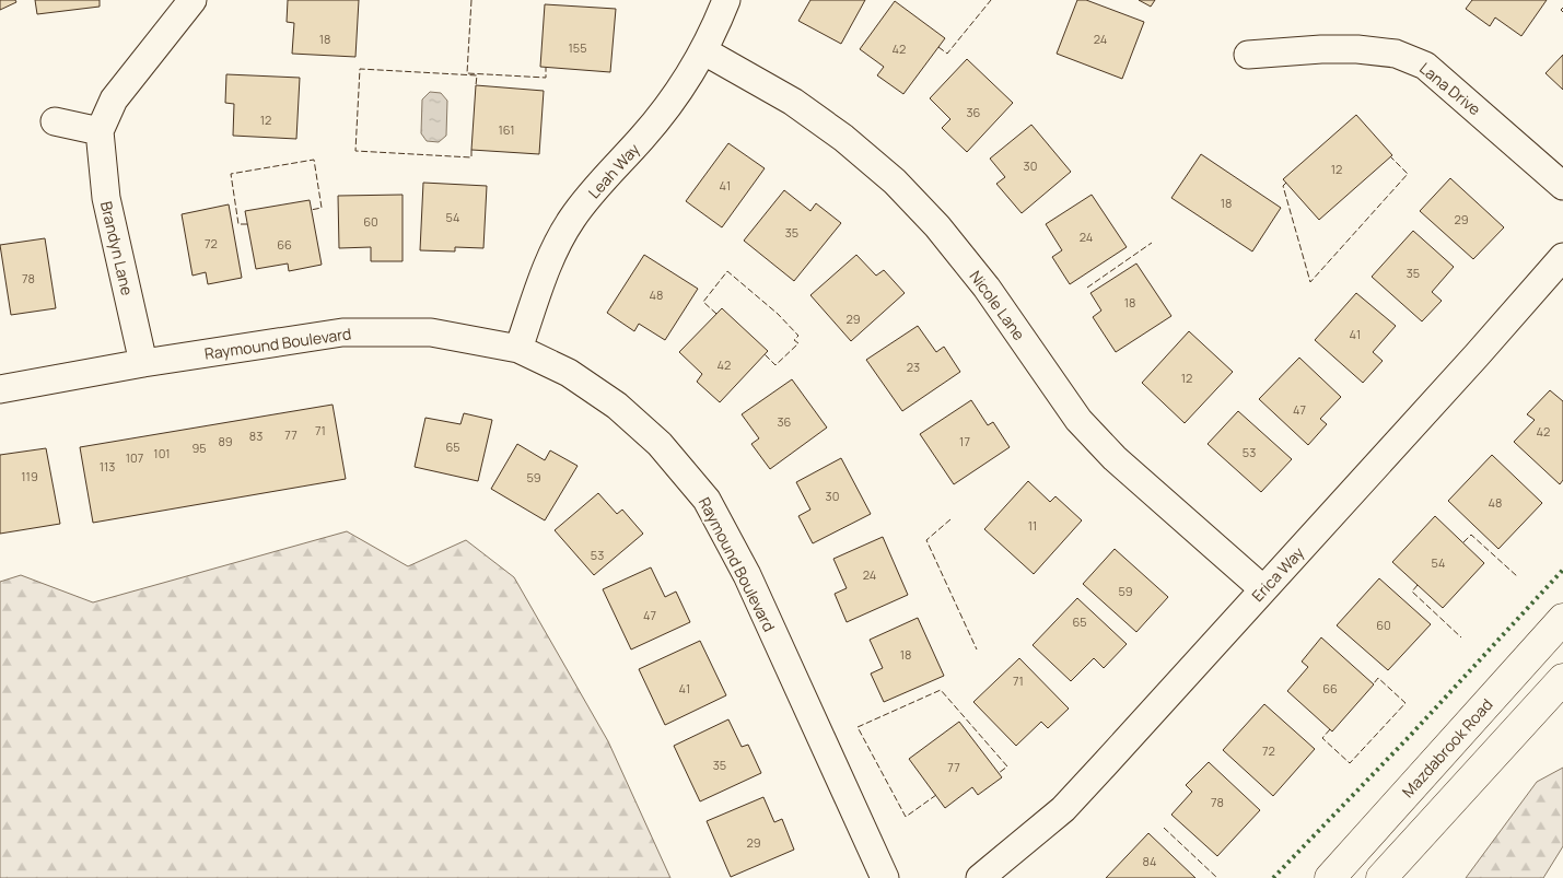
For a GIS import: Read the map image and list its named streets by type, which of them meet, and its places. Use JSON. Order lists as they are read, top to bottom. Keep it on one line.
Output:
{"streets":{"street":["Lana Drive","Leah Way","Brandyn Lane","Nicole Lane","Raymound Boulevard","Erica Way","Mazdabrook Road"]},"crossings":[["Leah Way","Nicole Lane"],["Leah Way","Raymound Boulevard"],["Brandyn Lane","Raymound Boulevard"],["Nicole Lane","Erica Way"]],"house_numbers":["18","24","155","42","36","12","161","30","12","41","18","54","29","60","35","24","72","66","35","78","48","18","29","41","42","23","12","47","36","71","42","77","83","89","17","65","95","53","101","107","113","119","59","30","48","11","53","54","24","59","47","65","60","18","71","41","66","72","35","77","78","29","84"]}
